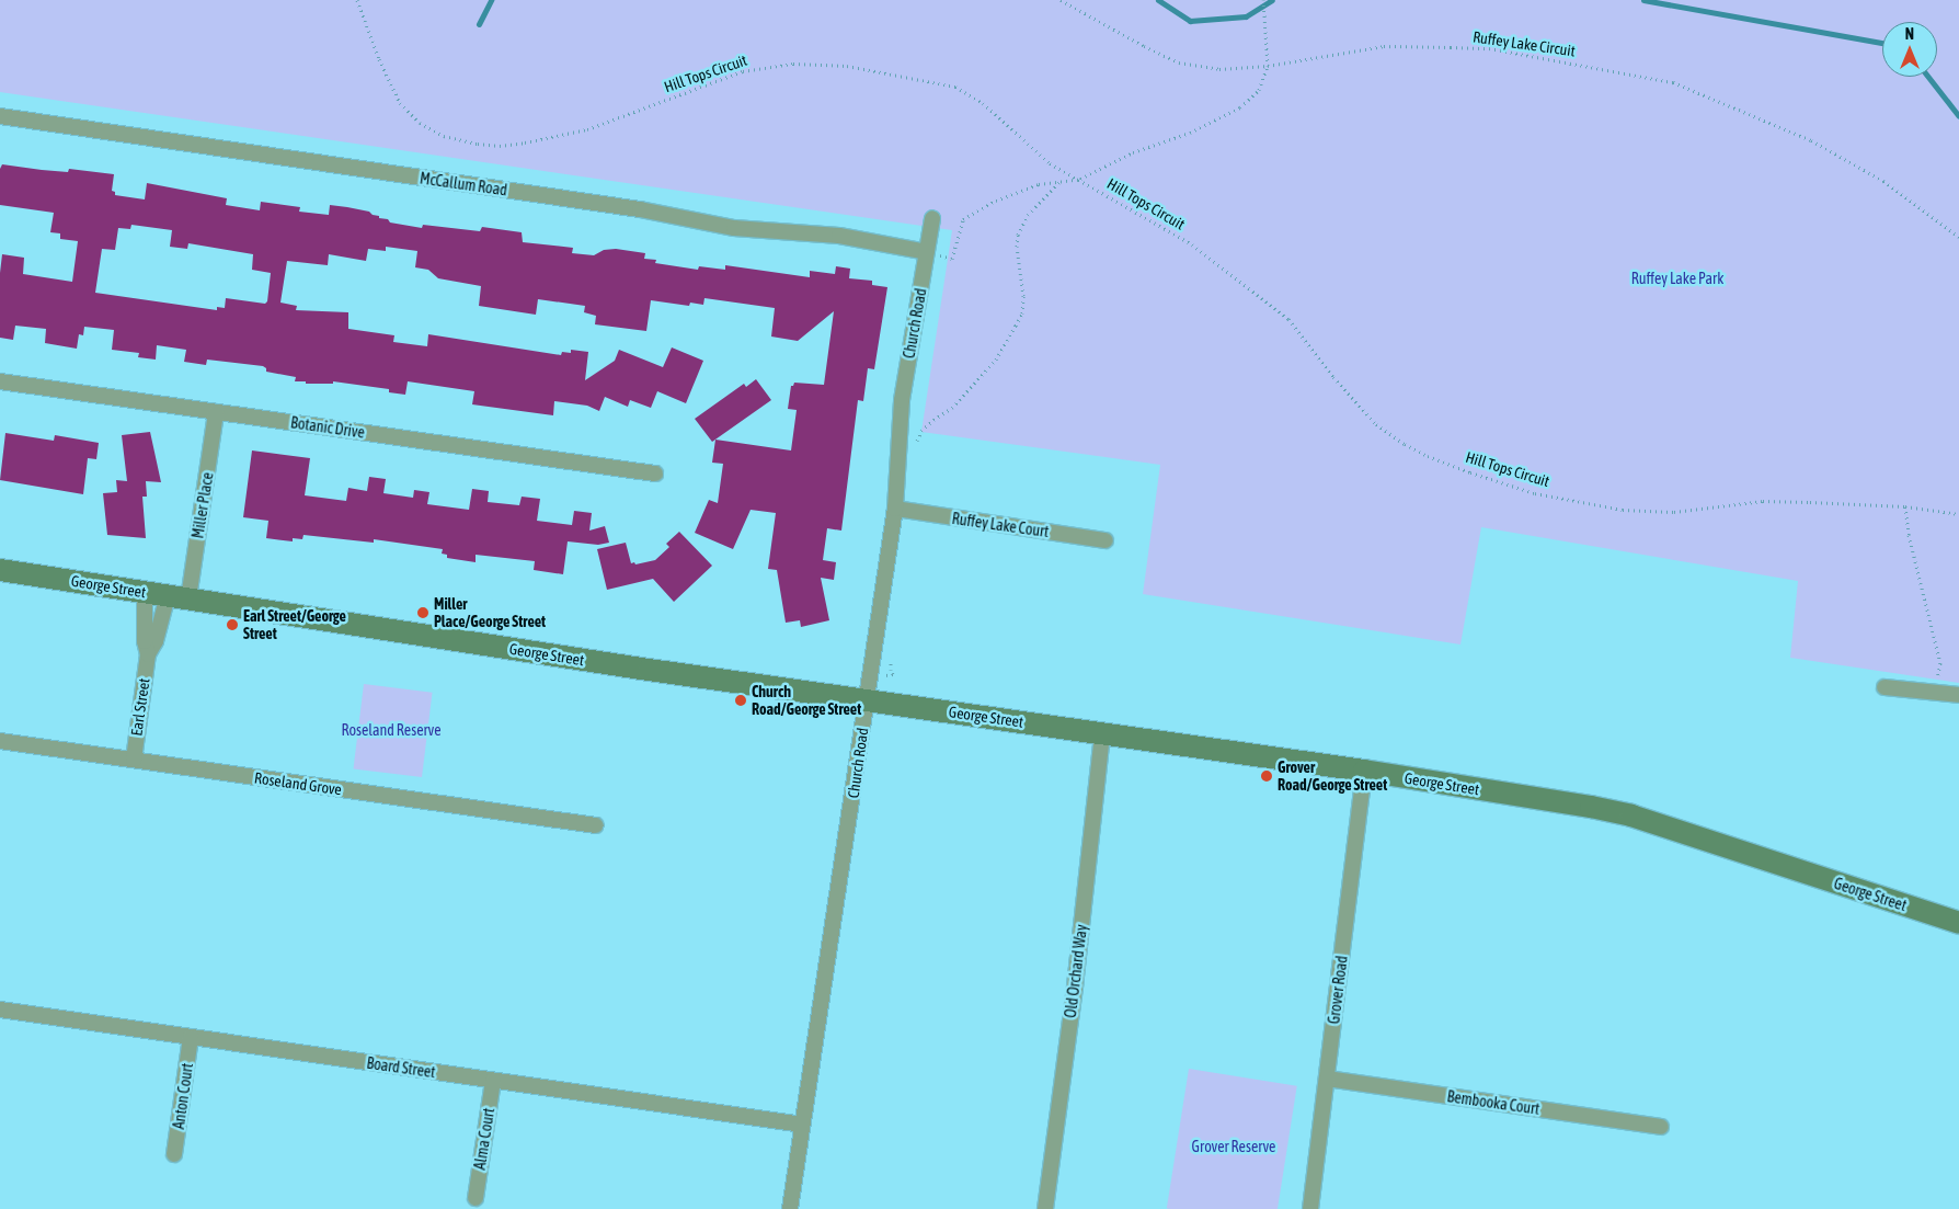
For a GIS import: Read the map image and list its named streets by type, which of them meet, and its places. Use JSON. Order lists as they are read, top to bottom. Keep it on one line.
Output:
{"streets":{"main road":["George Street"],"street":["McCallum Road","Church Road","Botanic Drive","Miller Place","Ruffey Lake Court","Earl Street","Roseland Grove","Old Orchard Way","Grover Road","Board Street","Anton Court","Bembooka Court","Alma Court"],"path":["Ruffey Lake Circuit","Hill Tops Circuit"]},"crossings":[["McCallum Road","Church Road"],["Church Road","Ruffey Lake Court"],["Church Road","George Street"],["Church Road","Board Street"],["Botanic Drive","Miller Place"],["Miller Place","George Street"],["Miller Place","Earl Street"],["George Street","Earl Street"],["George Street","Old Orchard Way"],["George Street","Grover Road"],["Earl Street","Roseland Grove"],["Grover Road","Bembooka Court"],["Board Street","Anton Court"],["Board Street","Alma Court"]],"parks":["Ruffey Lake Park","Roseland Reserve","Grover Reserve"],"places":["Miller Place/George Street","Earl Street/George Street","Church Road/George Street","Grover Road/George Street"],"north":"top"}
